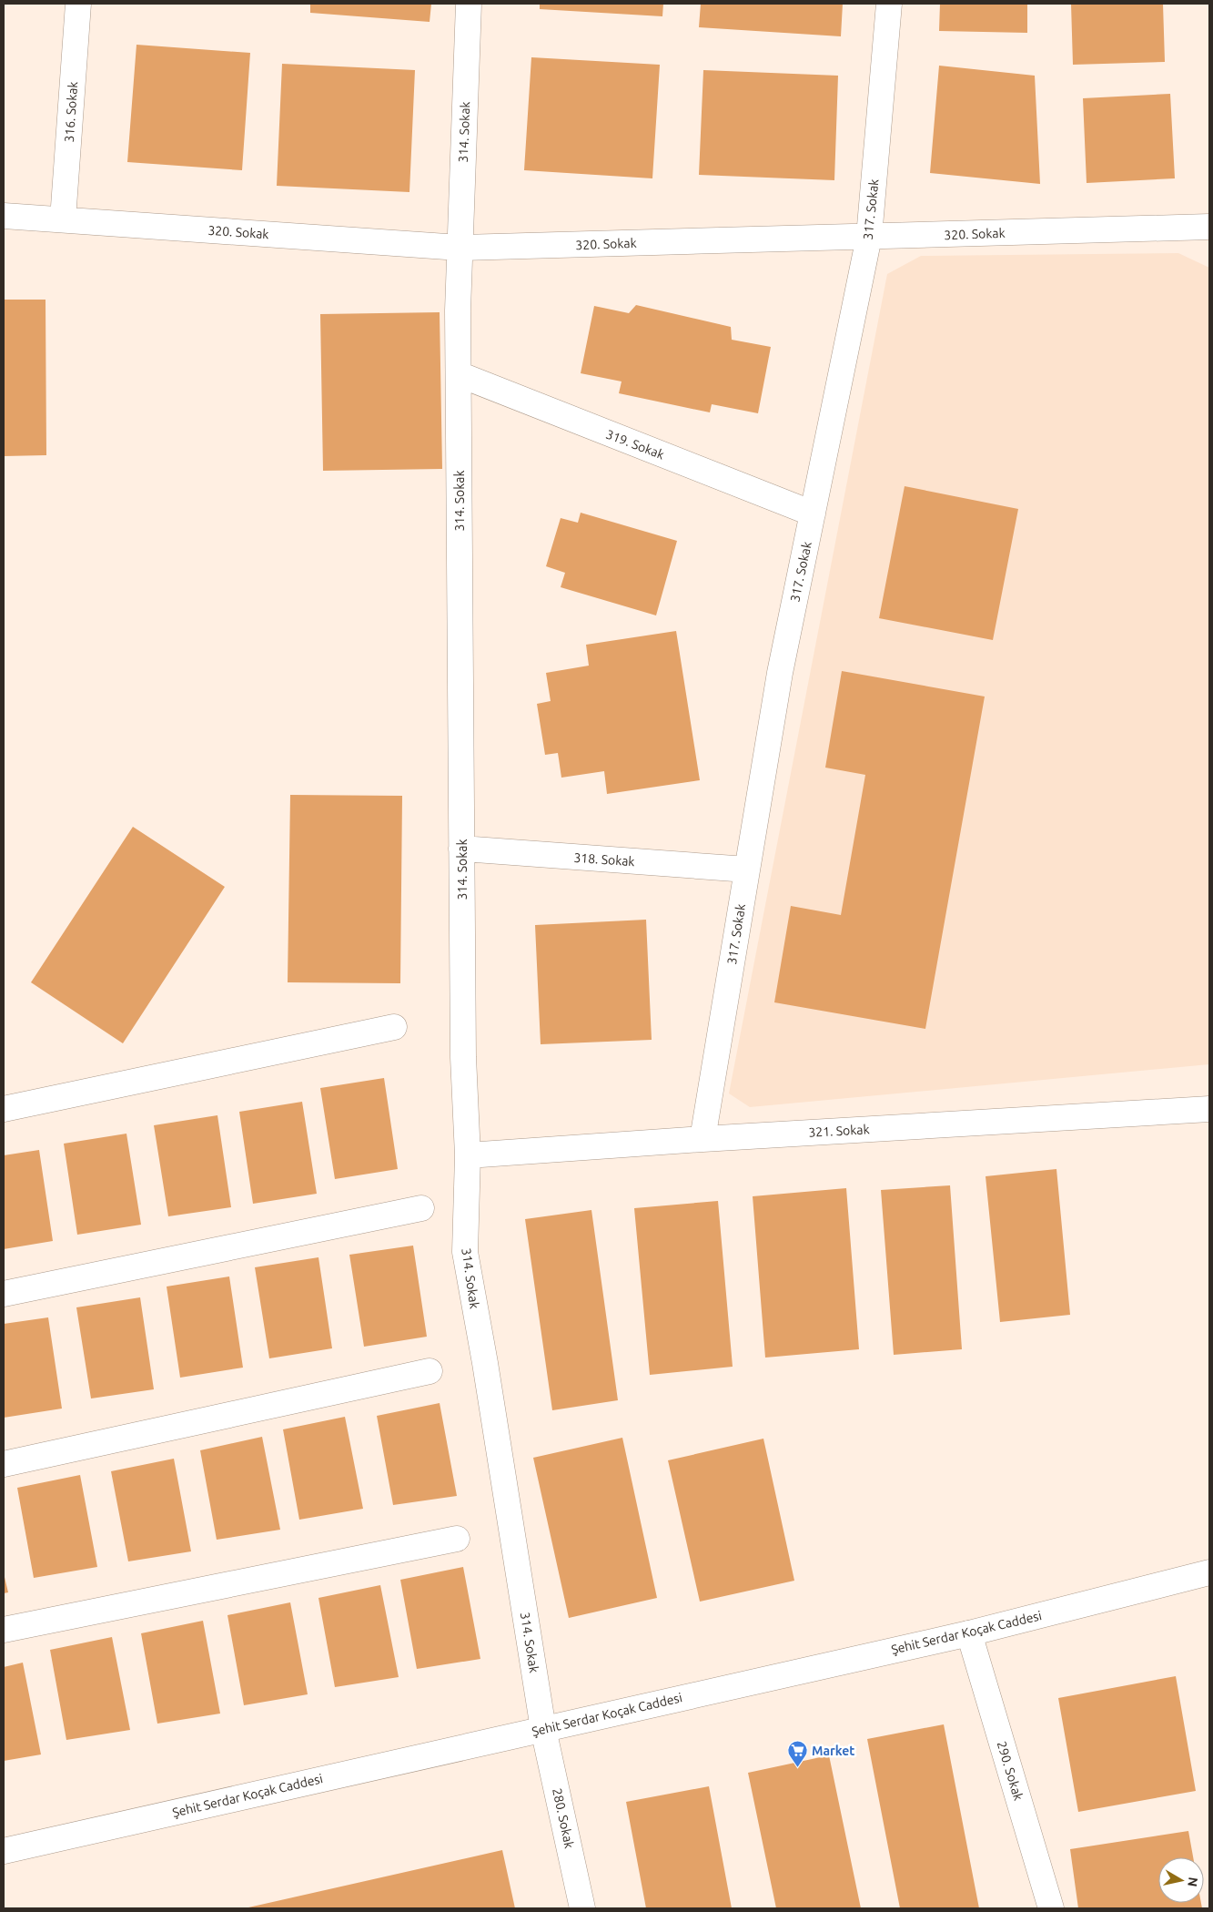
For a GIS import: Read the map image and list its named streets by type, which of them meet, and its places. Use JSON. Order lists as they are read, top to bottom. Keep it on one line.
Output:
{"streets":{"street":["316. Sokak","314. Sokak","317. Sokak","320. Sokak","319. Sokak","318. Sokak","321. Sokak","Şehit Serdar Koçak Caddesi","290. Sokak","280. Sokak"]},"crossings":[["316. Sokak","320. Sokak"],["314. Sokak","320. Sokak"],["314. Sokak","319. Sokak"],["314. Sokak","318. Sokak"],["314. Sokak","321. Sokak"],["314. Sokak","Şehit Serdar Koçak Caddesi"],["314. Sokak","280. Sokak"],["317. Sokak","320. Sokak"],["317. Sokak","319. Sokak"],["317. Sokak","318. Sokak"],["317. Sokak","321. Sokak"],["Şehit Serdar Koçak Caddesi","290. Sokak"],["Şehit Serdar Koçak Caddesi","280. Sokak"]],"places":{"supermarket":["Market"]},"north":"right"}
